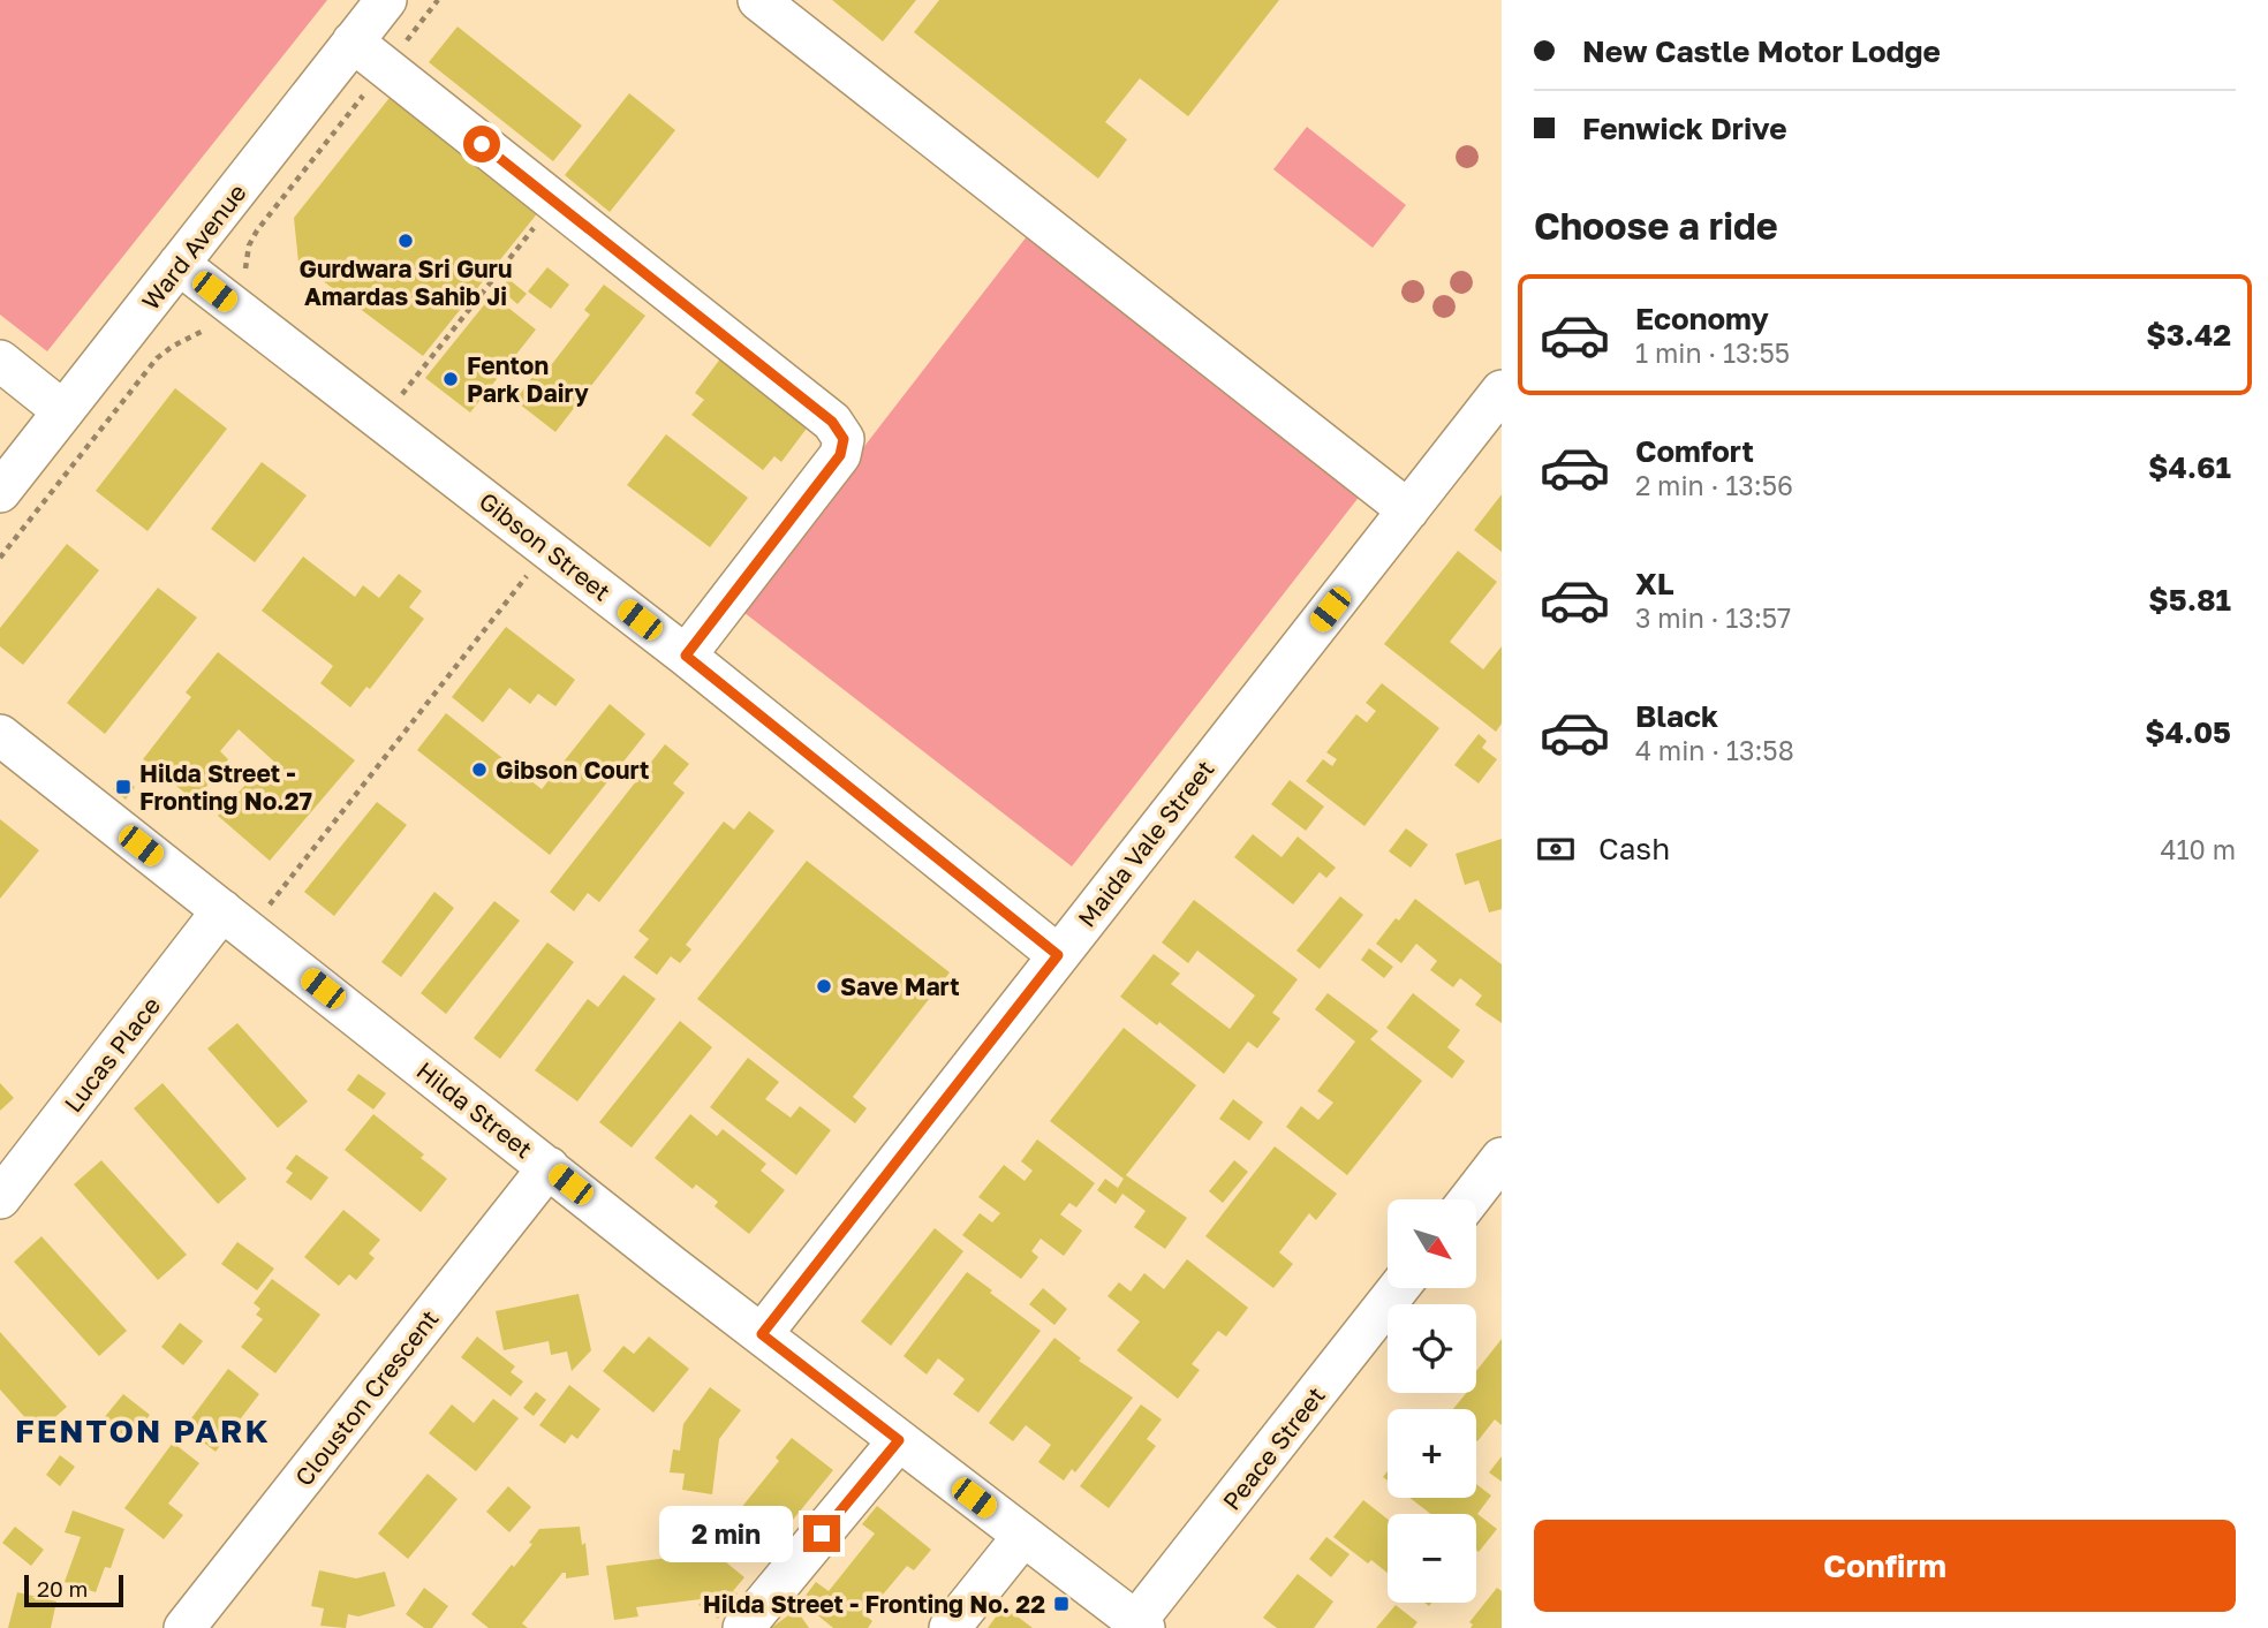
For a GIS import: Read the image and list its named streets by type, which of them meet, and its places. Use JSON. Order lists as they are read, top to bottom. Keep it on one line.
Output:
{"streets":{"street":["Ward Avenue","Gibson Street","Maida Vale Street","Lucas Place","Hilda Street","Clouston Crescent","Peace Street"]},"crossings":[["Ward Avenue","Gibson Street"],["Gibson Street","Maida Vale Street"],["Maida Vale Street","Hilda Street"],["Lucas Place","Hilda Street"],["Hilda Street","Clouston Crescent"],["Hilda Street","Peace Street"]],"districts":["FENTON PARK"],"places":{"other":["Gurdwara Sri Guru Amardas Sahib Ji","Fenton Park Dairy","Gibson Court","Save Mart"],"transit":["Hilda Street - Fronting No.27","Hilda Street - Fronting No. 22"]},"scale_bar":"20 m","north":"bottom right","page":{"banner":["New Castle Motor Lodge","Fenwick Drive"],"heading":"Choose a ride","list":[{"name":"Economy","note":"1 min · 13:55","value":"$3.42"},{"name":"Comfort","note":"2 min · 13:56","value":"$4.61"},{"name":"XL","note":"3 min · 13:57","value":"$5.81"},{"name":"Black","note":"4 min · 13:58","value":"$4.05"}],"pay":["Cash","410 m"],"map_buttons":["+","−"],"buttons":"Confirm","bubble":"2 min","scale":"20 m"}}
